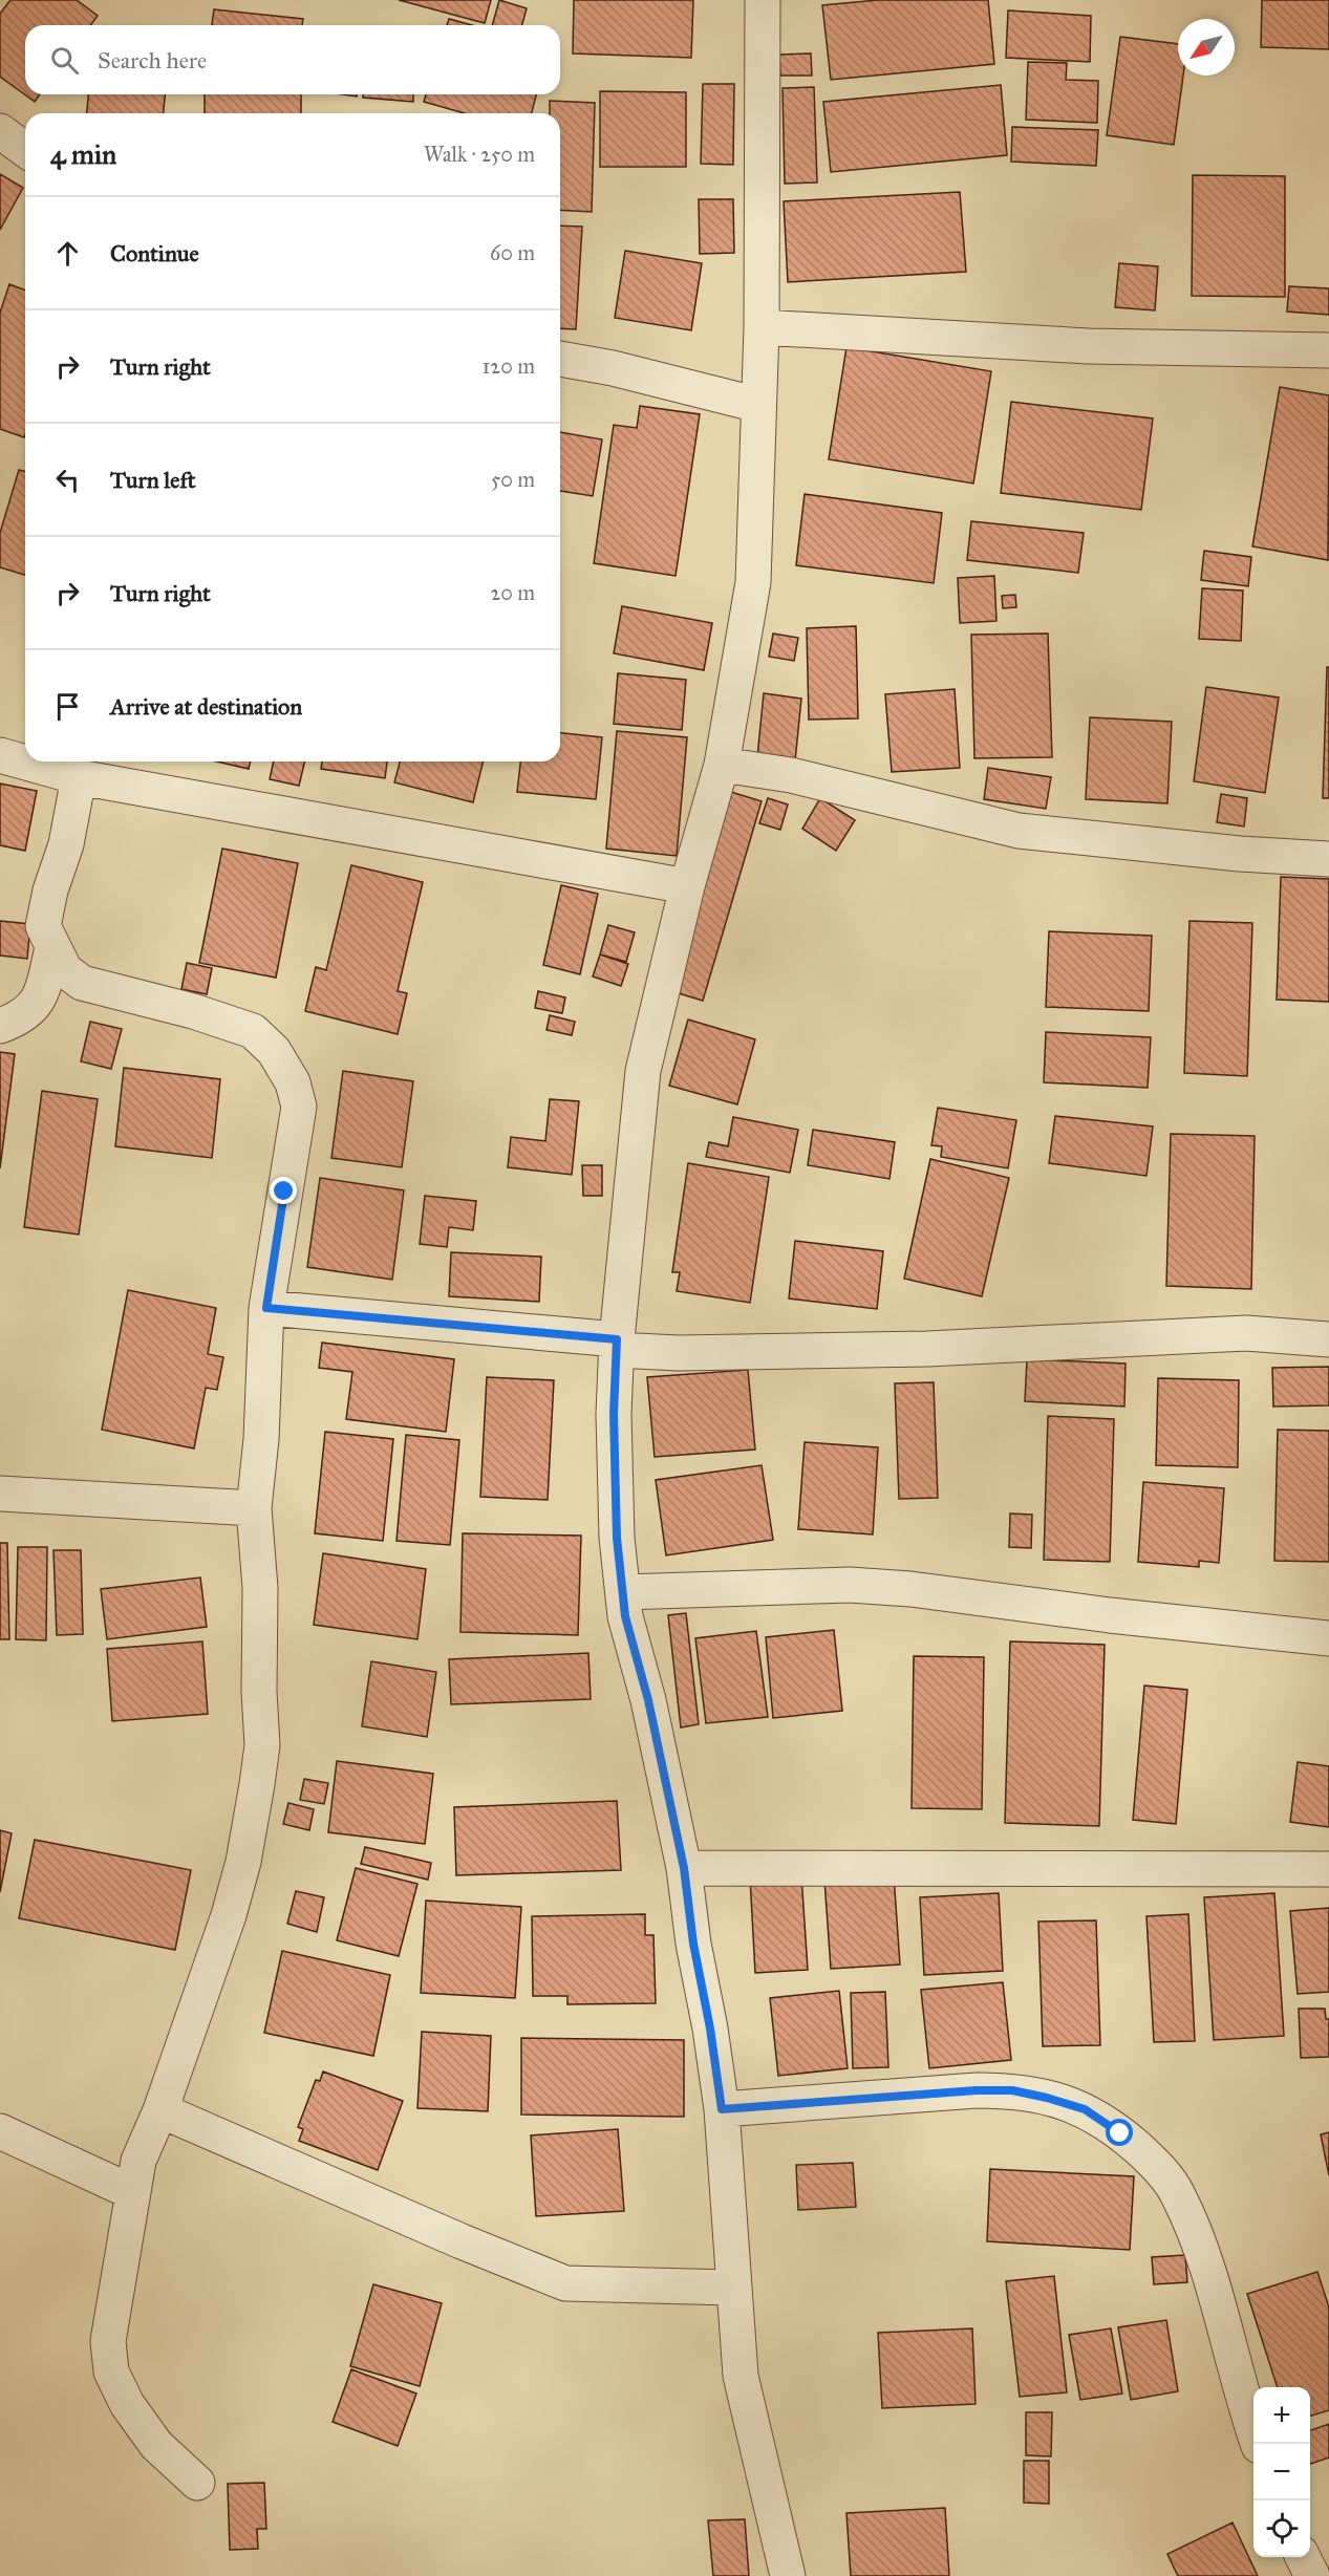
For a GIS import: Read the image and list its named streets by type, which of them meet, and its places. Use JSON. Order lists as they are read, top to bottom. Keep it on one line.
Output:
{"north":"bottom left","page":{"search":"Search here","heading":["4 min","Walk · 250 m"],"list":[["Continue","60 m"],["Turn right","120 m"],["Turn left","50 m"],["Turn right","20 m"],"Arrive at destination"],"map_buttons":["+","−"]}}
